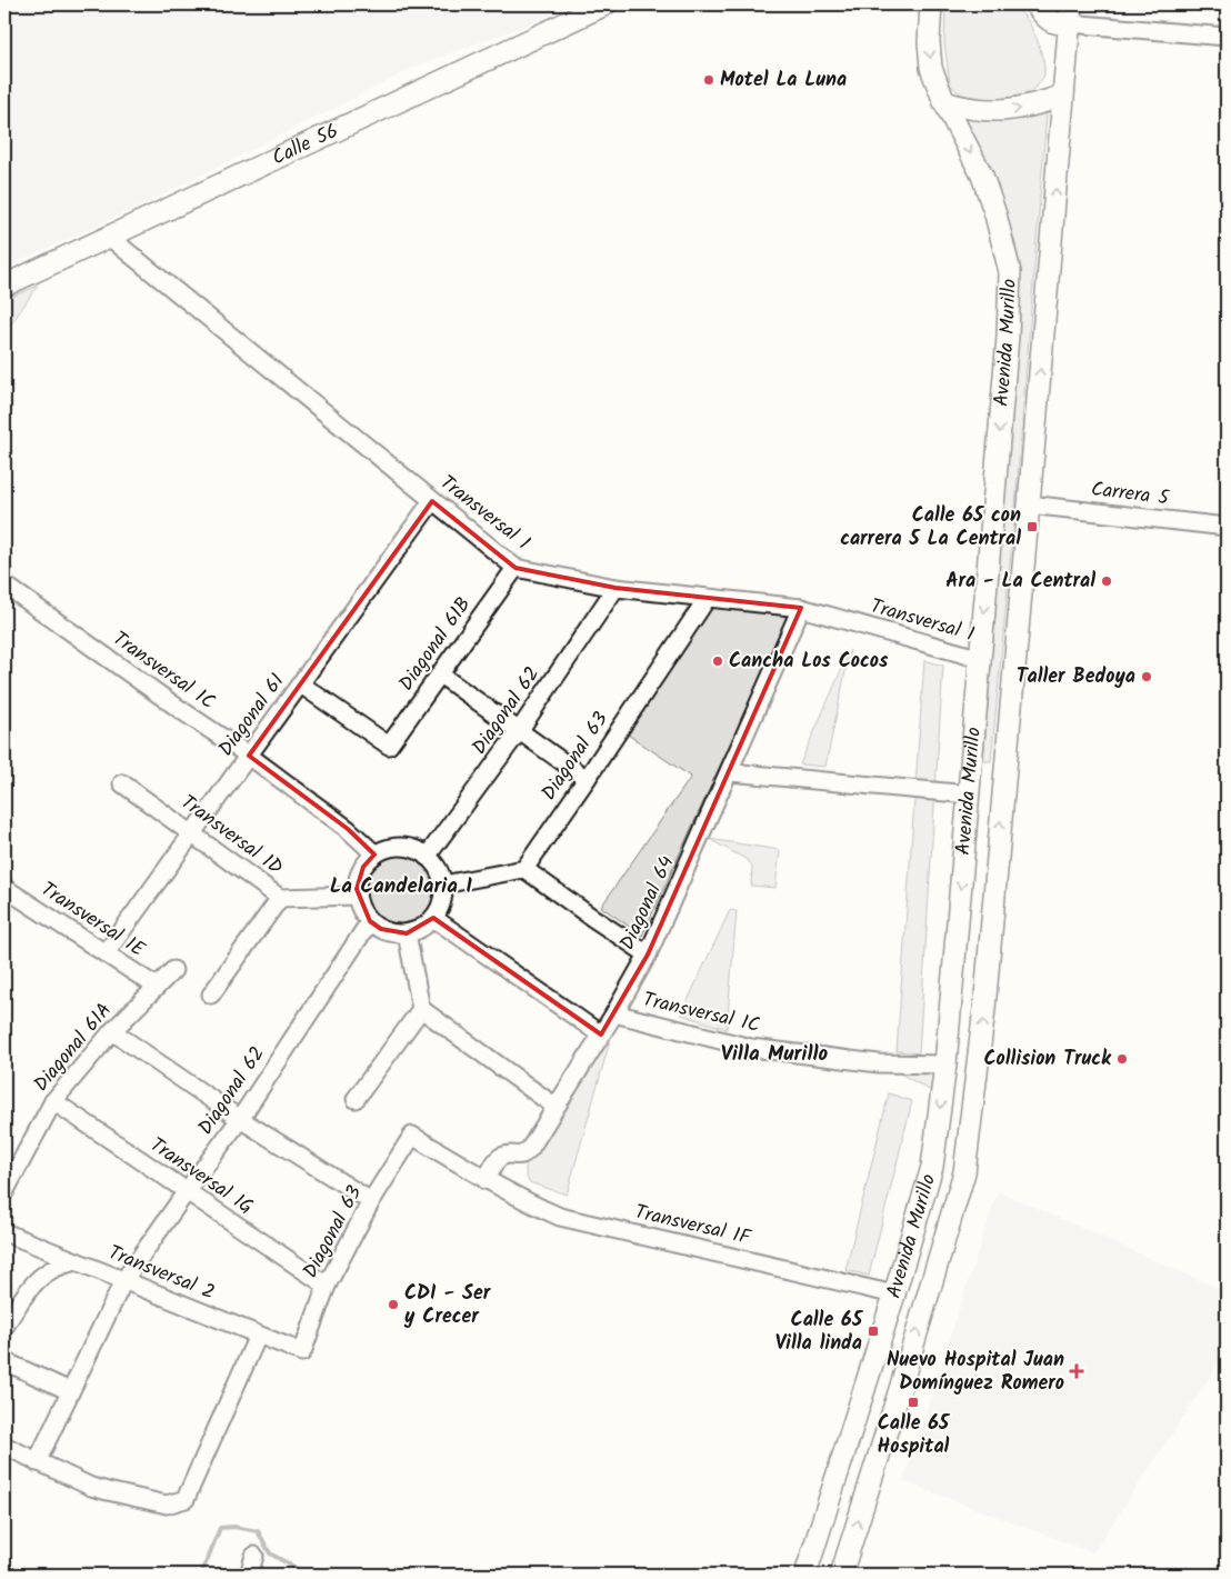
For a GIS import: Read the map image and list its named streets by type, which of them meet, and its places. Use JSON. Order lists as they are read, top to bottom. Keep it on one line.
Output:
{"streets":{"main road":["Calle 56","Avenida Murillo"],"street":["Carrera 5","Transversal 1","Diagonal 61B","Transversal 1C","Diagonal 62","Diagonal 61","Diagonal 63","Transversal 1D","Diagonal 64","Transversal 1E","Diagonal 61A","Transversal 1G","Transversal 1F","Transversal 2"]},"crossings":[["Calle 56","Transversal 1"],["Avenida Murillo","Carrera 5"],["Avenida Murillo","Transversal 1"],["Avenida Murillo","Transversal 1C"],["Avenida Murillo","Transversal 1F"],["Transversal 1","Diagonal 61B"],["Transversal 1","Diagonal 62"],["Transversal 1","Diagonal 61"],["Transversal 1","Diagonal 63"],["Transversal 1","Diagonal 64"],["Diagonal 61B","Diagonal 61"],["Transversal 1C","Diagonal 62"],["Transversal 1C","Diagonal 61"],["Transversal 1C","Transversal 1D"],["Transversal 1C","Diagonal 64"],["Diagonal 62","Transversal 1D"],["Diagonal 62","Transversal 1G"],["Diagonal 62","Transversal 2"],["Diagonal 61","Transversal 1D"],["Diagonal 61","Transversal 1E"],["Diagonal 63","Diagonal 64"],["Diagonal 63","Transversal 1G"],["Diagonal 63","Transversal 1F"],["Diagonal 63","Transversal 2"],["Diagonal 64","Transversal 1F"],["Transversal 1E","Diagonal 61A"],["Diagonal 61A","Transversal 1G"]],"districts":["La Candelaria I","Villa Murillo"],"places":{"other":["Motel La Luna","Ara - La Central","Cancha Los Cocos","Taller Bedoya","Collision Truck","CDI - Ser y Crecer"],"transit":["Calle 65 con carrera 5 La Central","Calle 65 Villa linda","Calle 65 Hospital"],"health":["Nuevo Hospital Juan Domínguez Romero"]}}
